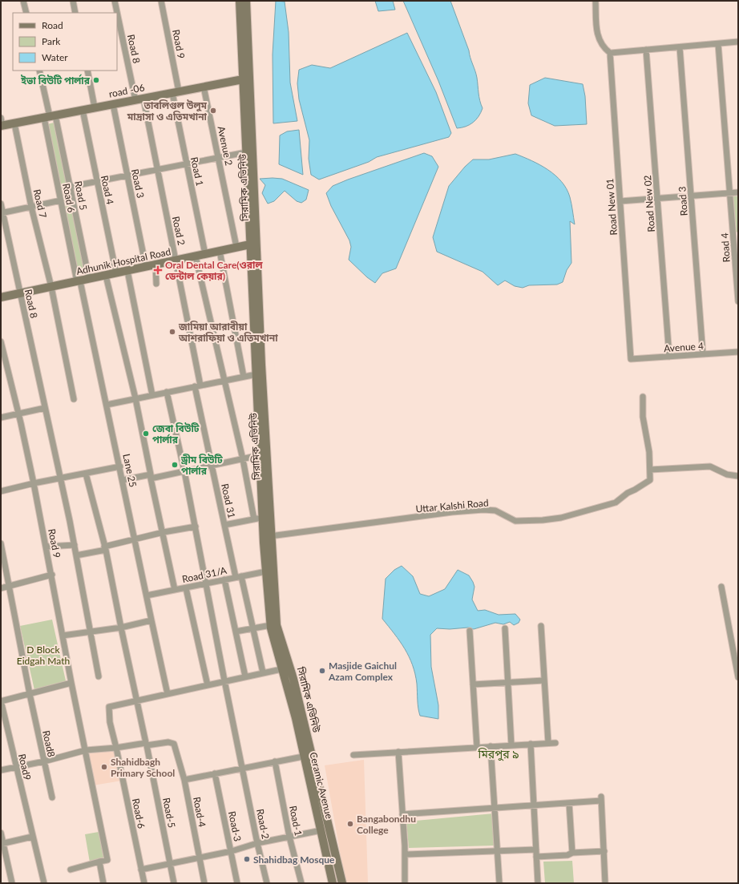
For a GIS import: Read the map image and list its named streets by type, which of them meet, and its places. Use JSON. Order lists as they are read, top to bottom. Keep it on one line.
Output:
{"streets":{"main road":["road -06","সিরামিক এভিনিউ","Adhunik Hospital Road","Ceramic Avenue"],"street":["Road 9","Road 8","Avenue 2","Road 1","Road 3","Road 4","Road 5","Road 6","Road 7","Road New 02","Road New 01","Road 2","Avenue 4","Lane 25","Road 31","Uttar Kalshi Road","Road 31/A","Road8","Road9","Road-4","Road-5","Road-6","Road-1","Road-2","Road-3"]},"crossings":[["Road 9","road -06"],["Road 9","Road 1"],["Road 8","road -06"],["Road 8","Road 2"],["Road 8","Adhunik Hospital Road"],["road -06","Avenue 2"],["road -06","Road 1"],["road -06","Road 3"],["road -06","সিরামিক এভিনিউ"],["road -06","Road 4"],["road -06","Road 5"],["road -06","Road 6"],["road -06","Road 7"],["road -06","Road 2"],["Avenue 2","Adhunik Hospital Road"],["Road 1","Adhunik Hospital Road"],["Road 3","Adhunik Hospital Road"],["Road 3","Avenue 4"],["সিরামিক এভিনিউ","Adhunik Hospital Road"],["সিরামিক এভিনিউ","Road 31"],["সিরামিক এভিনিউ","Uttar Kalshi Road"],["সিরামিক এভিনিউ","Ceramic Avenue"],["Road 4","Adhunik Hospital Road"],["Road 5","Road 6"],["Road 5","Adhunik Hospital Road"],["Road 6","Adhunik Hospital Road"],["Road 6","Lane 25"],["Road 7","Adhunik Hospital Road"],["Road New 02","Avenue 4"],["Road New 01","Avenue 4"],["Road 2","Adhunik Hospital Road"],["Road 2","Road 31"],["Lane 25","Road 31/A"],["Road 31/A","Ceramic Avenue"],["Road 31/A","Road-2"],["Road-4","Road-5"],["Road-5","Road-6"]],"districts":["মিরপুর ৯"],"parks":["D Block Eidgah Math"],"places":{"other":["ইভা বিউটি পার্লার","তাবলিগুল উলুম মাদ্রাসা ও এতিমখানা","জামিয়া আরাবীয়া আশরাফিয়া ও এতিমখানা","জেবা বিউটি পার্লার","ড্রীম বিউটি পার্লার","Masjide Gaichul Azam Complex","Shahidbagh Primary School","Bangabondhu College","Shahidbag Mosque"],"health":["Oral Dental Care(ওরাল ডেন্টাল কেয়ার)"]},"legend":["Road","Park","Water"]}
